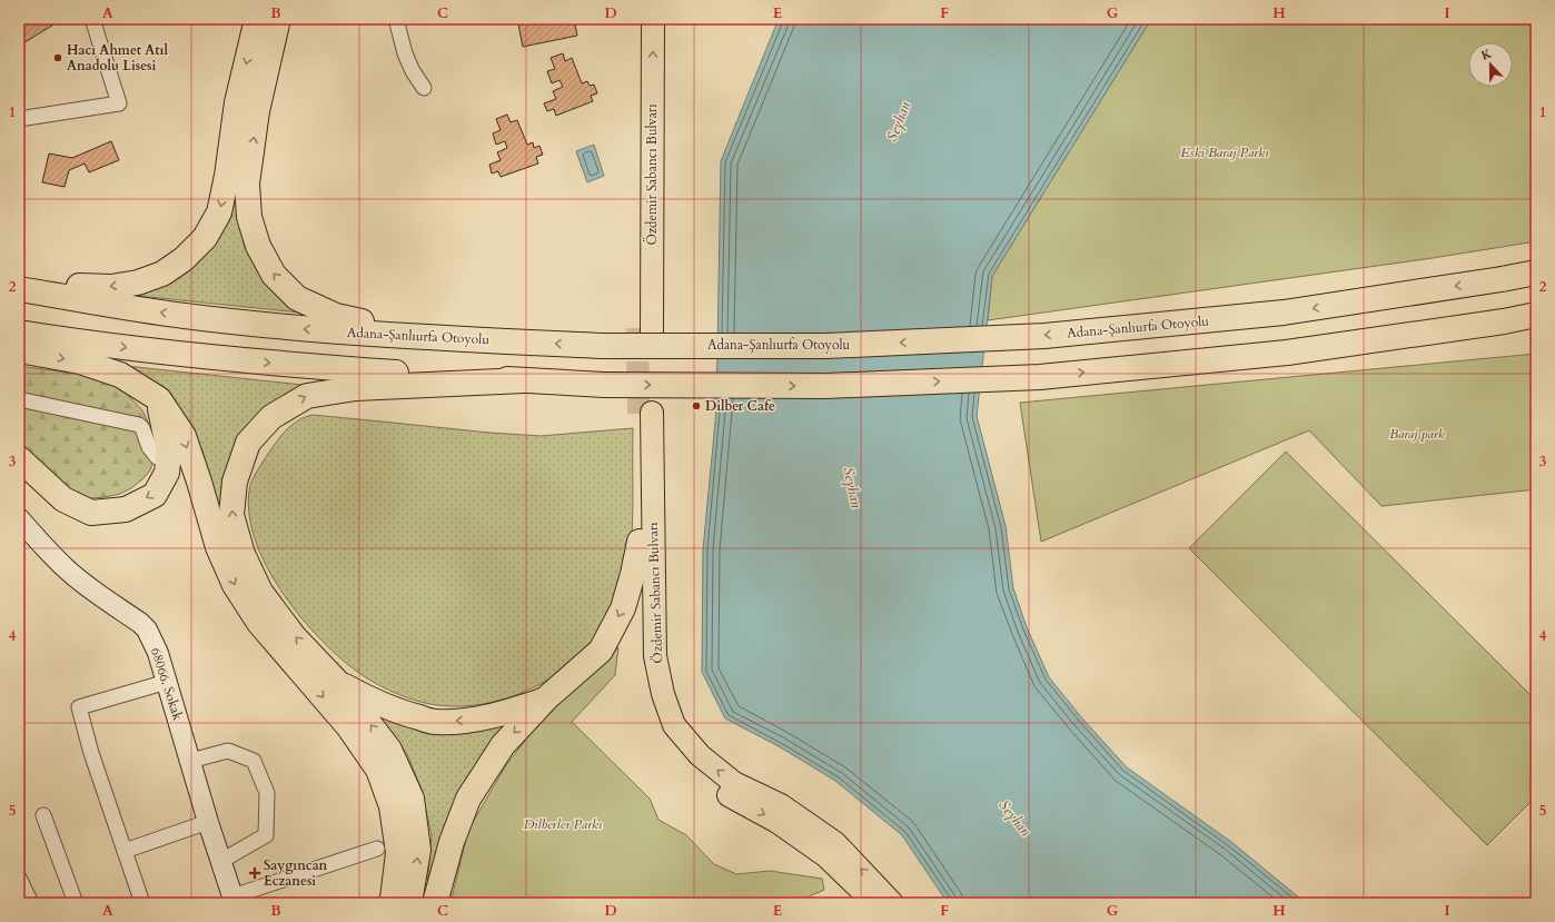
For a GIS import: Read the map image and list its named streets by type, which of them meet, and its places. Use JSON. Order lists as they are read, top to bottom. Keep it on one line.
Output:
{"streets":{"highway":["Adana-Şanlıurfa Otoyolu"],"main road":["Özdemir Sabancı Bulvarı","68066. Sokak"]},"water":["Seyhan"],"parks":["Eski Baraj Parkı","Baraj park","Dilberler Parkı"],"places":{"other":["Hacı Ahmet Atıl Anadolu Lisesi","Dilber Cafe"],"health":["Saygıncan Eczanesi"]},"north":"top","grid":{"columns":["A","B","C","D","E","F","G","H","I"],"rows":["1","2","3","4","5"]}}
